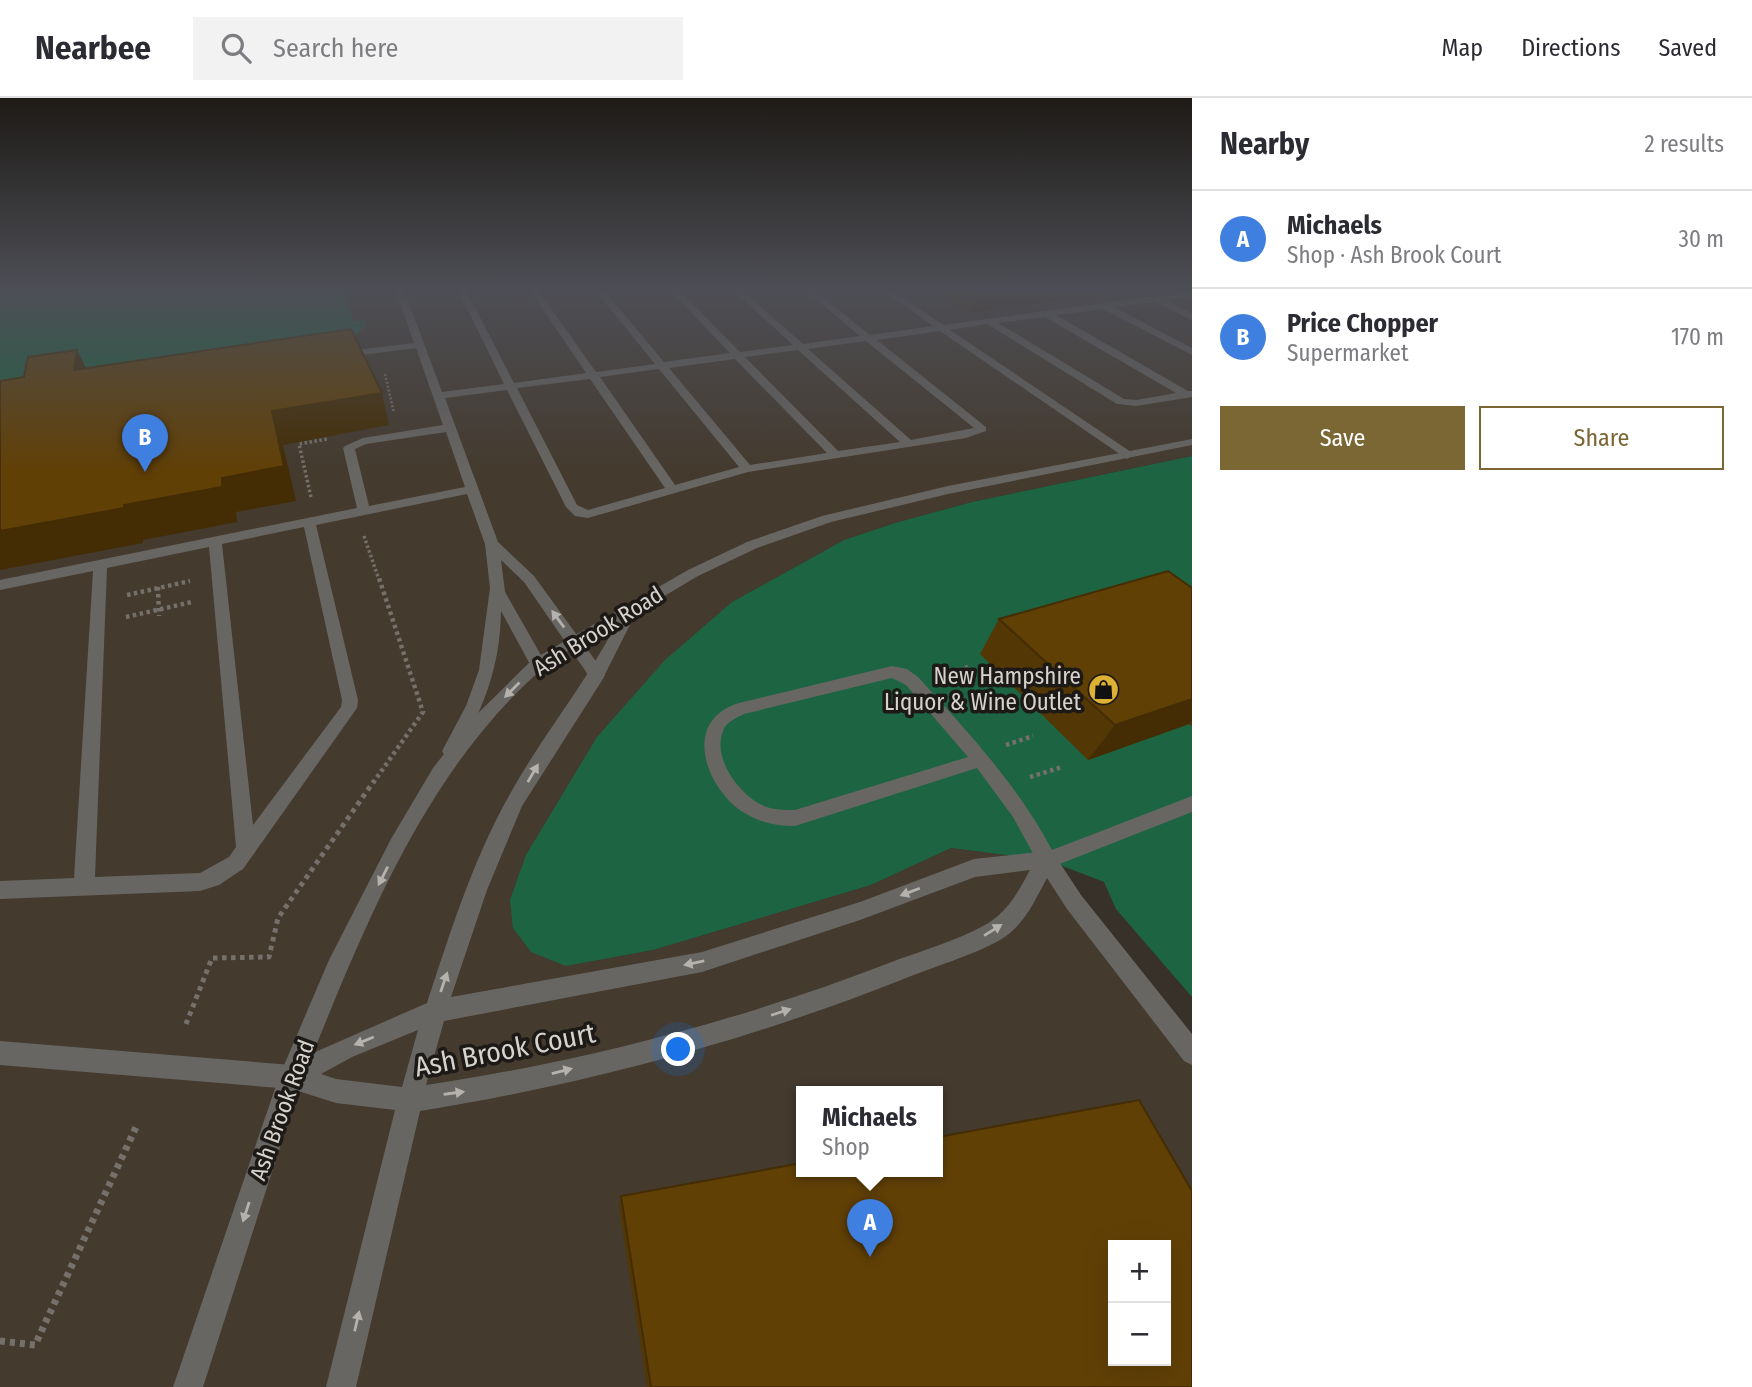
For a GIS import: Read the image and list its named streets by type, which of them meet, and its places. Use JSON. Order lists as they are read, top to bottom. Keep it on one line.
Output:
{"streets":{"street":["Ash Brook Road","Ash Brook Court"]},"crossings":[["Ash Brook Road","Ash Brook Court"]],"places":{"shop":["New Hampshire Liquor & Wine Outlet"]},"page":{"header":"Nearbee","search":"Search here","nav":["Map","Directions","Saved"],"heading":["Nearby","2 results"],"list":[{"mark":"A","name":"Michaels","note":"Shop · Ash Brook Court","value":"30 m"},{"mark":"B","name":"Price Chopper","note":"Supermarket","value":"170 m"}],"buttons":["Save","Share"],"pins":["B","A"],"popup":["Michaels","Shop"],"map_buttons":["+","−"]}}
